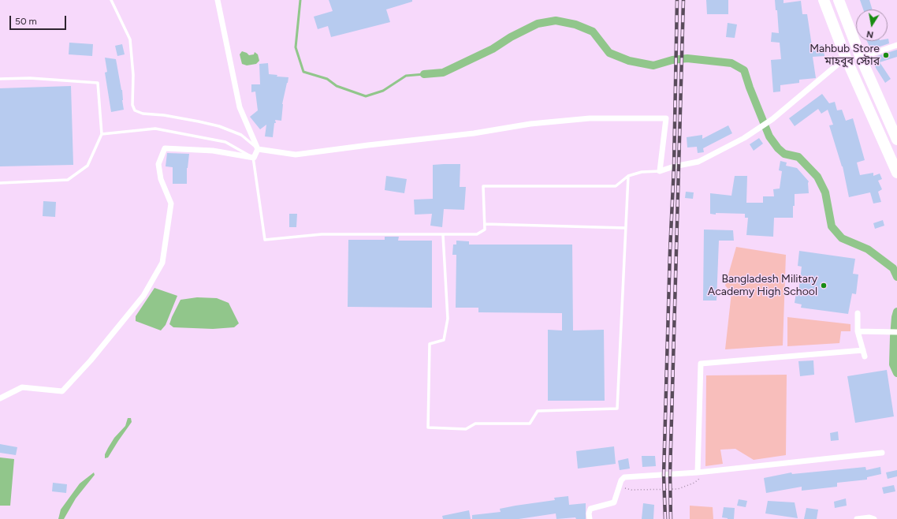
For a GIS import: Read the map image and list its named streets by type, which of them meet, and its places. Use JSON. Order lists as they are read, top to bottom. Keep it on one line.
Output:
{"places":["Mahbub Store মাহবুব স্টোর","Bangladesh Military Academy High School"],"scale_bar":"50 m","north":"bottom"}
